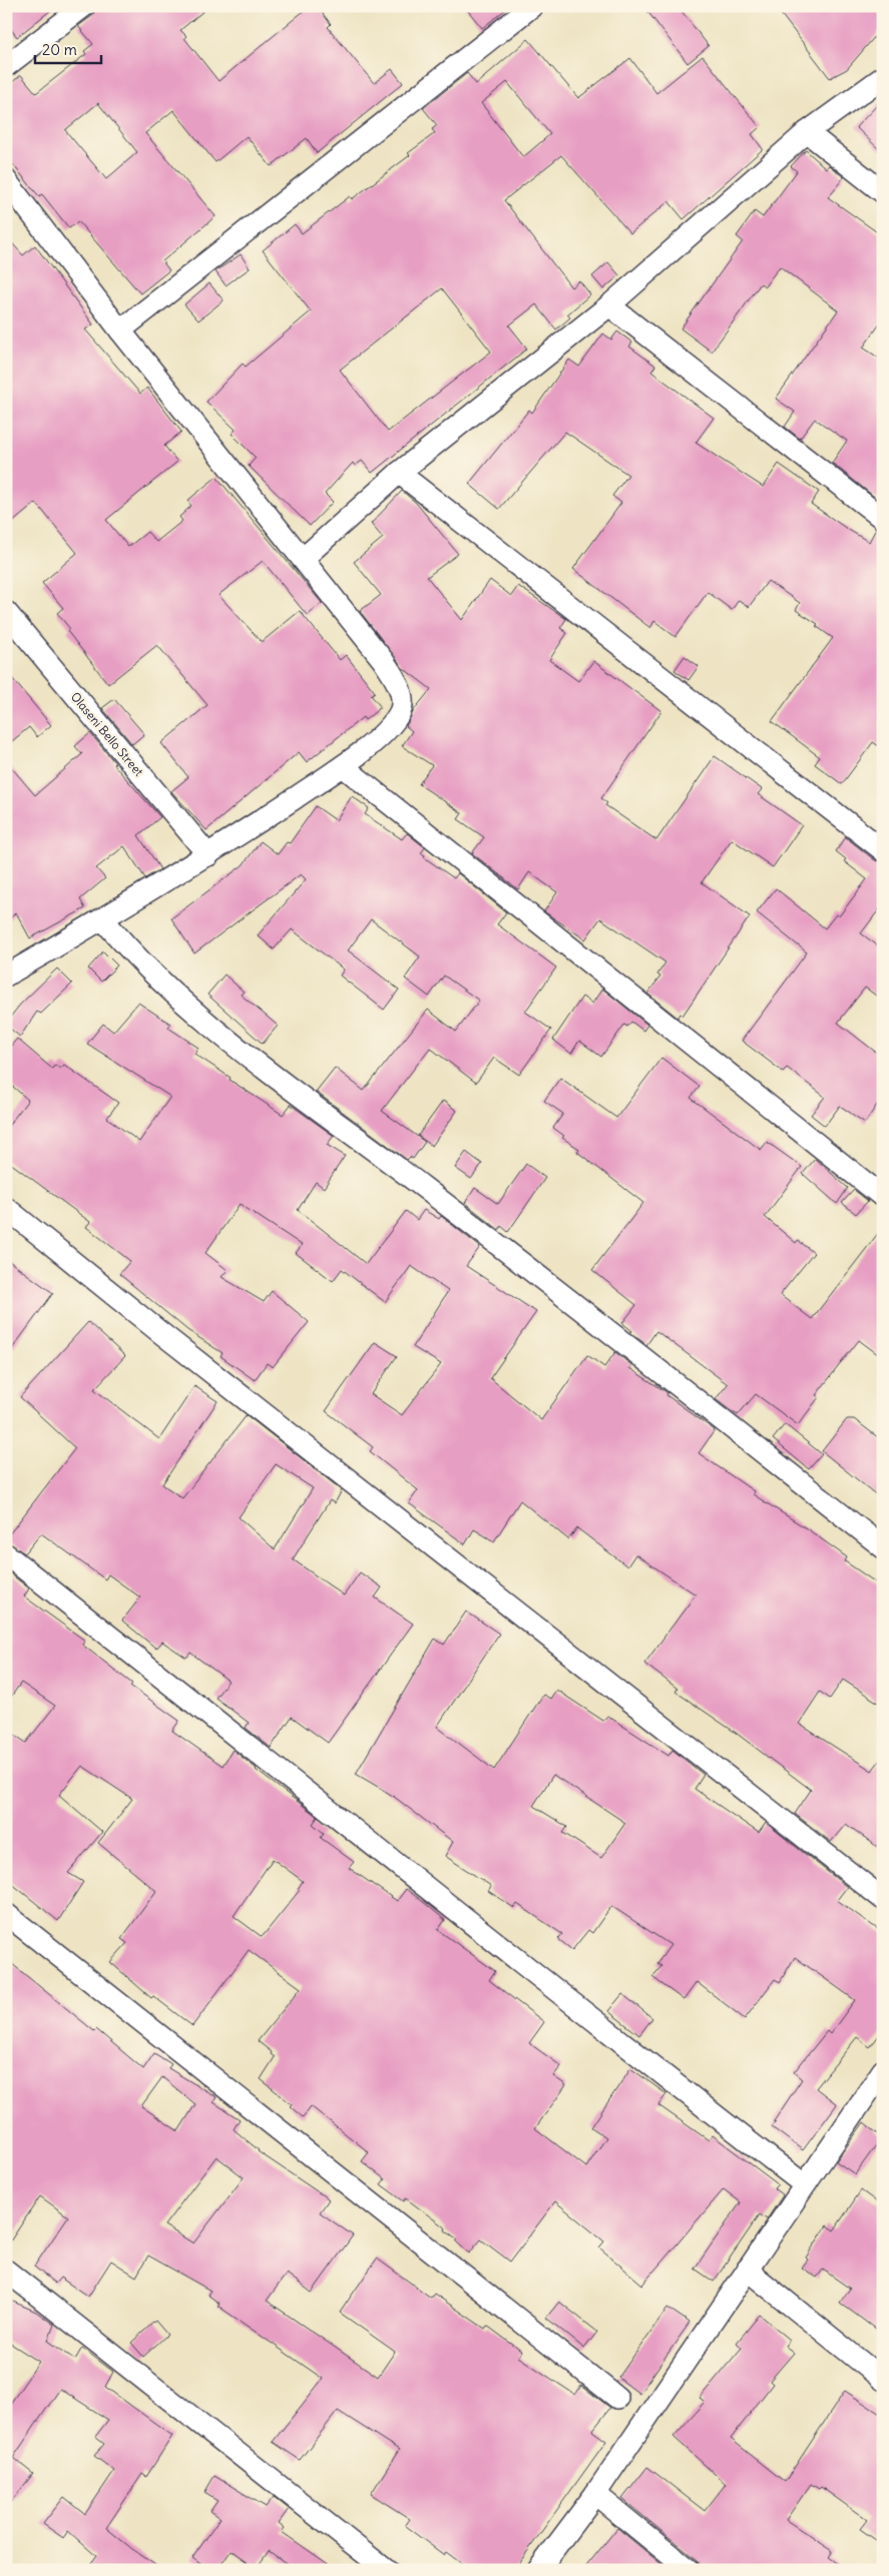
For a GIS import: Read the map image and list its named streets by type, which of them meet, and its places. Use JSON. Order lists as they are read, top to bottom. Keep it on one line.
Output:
{"streets":{"street":["Olaseni Bello Street"]},"scale_bar":"20 m"}
